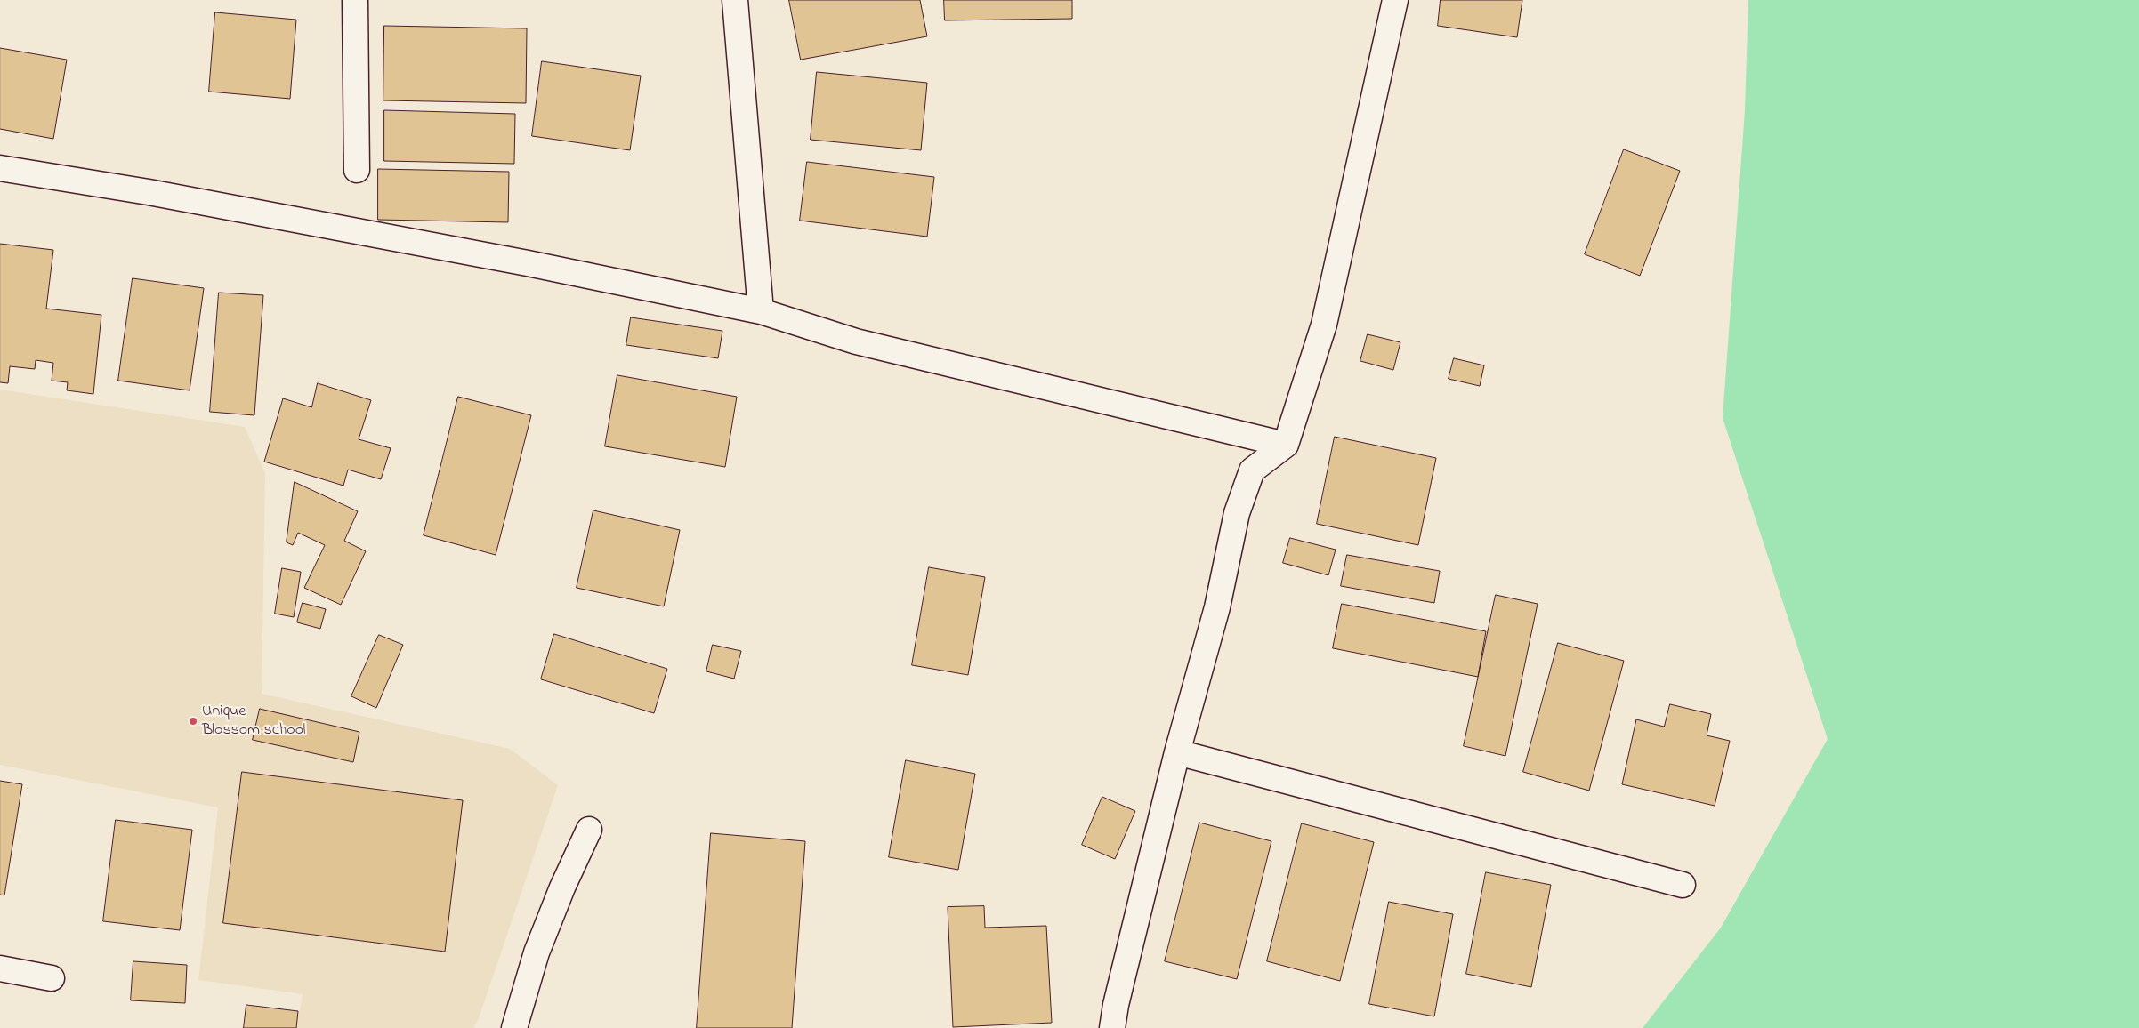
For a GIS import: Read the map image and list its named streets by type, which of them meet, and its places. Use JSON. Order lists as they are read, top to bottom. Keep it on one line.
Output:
{"places":["Unique Blossom school"]}
